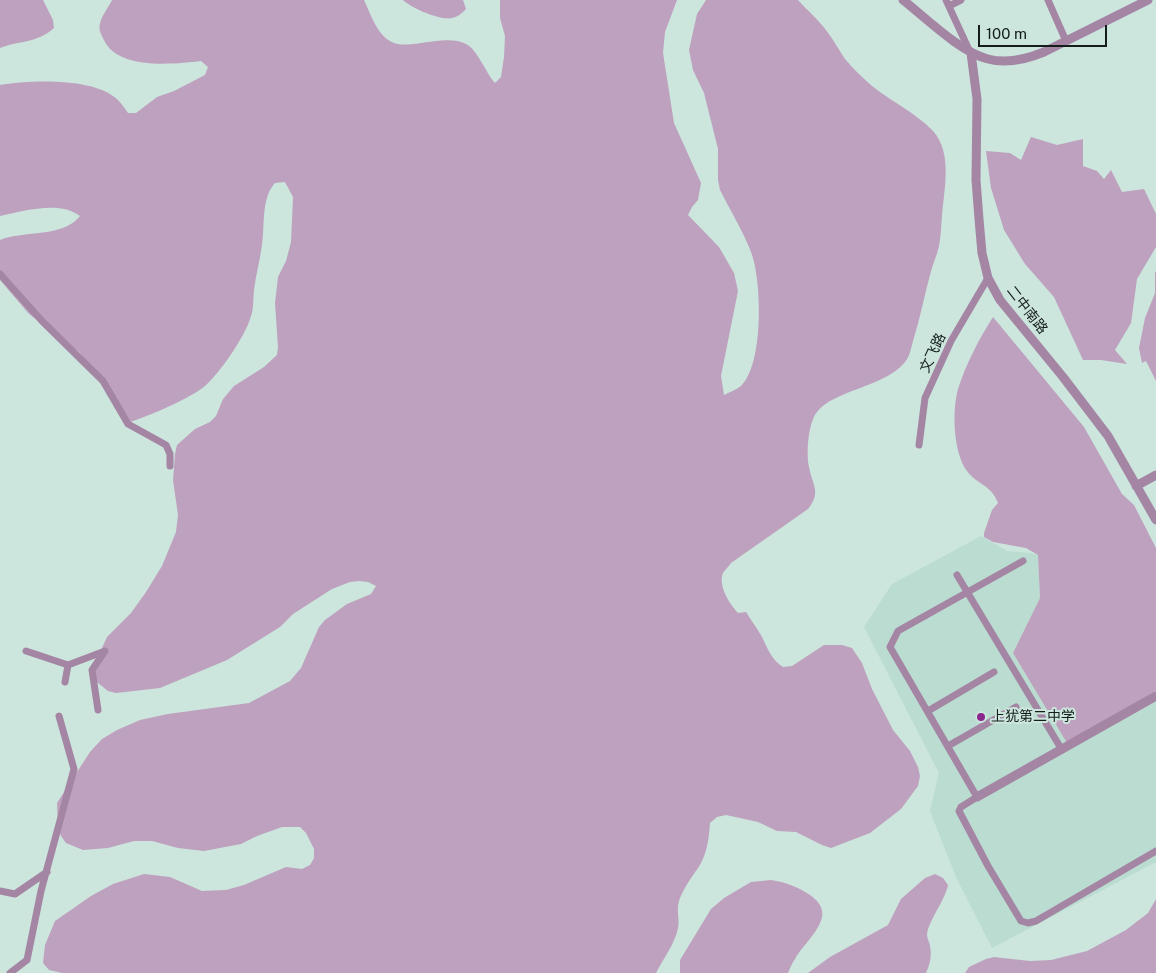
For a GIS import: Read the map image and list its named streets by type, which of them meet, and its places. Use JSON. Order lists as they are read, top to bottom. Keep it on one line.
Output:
{"streets":{"street":["二中南路","文飞路"]},"crossings":[["二中南路","文飞路"]],"places":["上犹第二中学"],"scale_bar":"100 m"}
